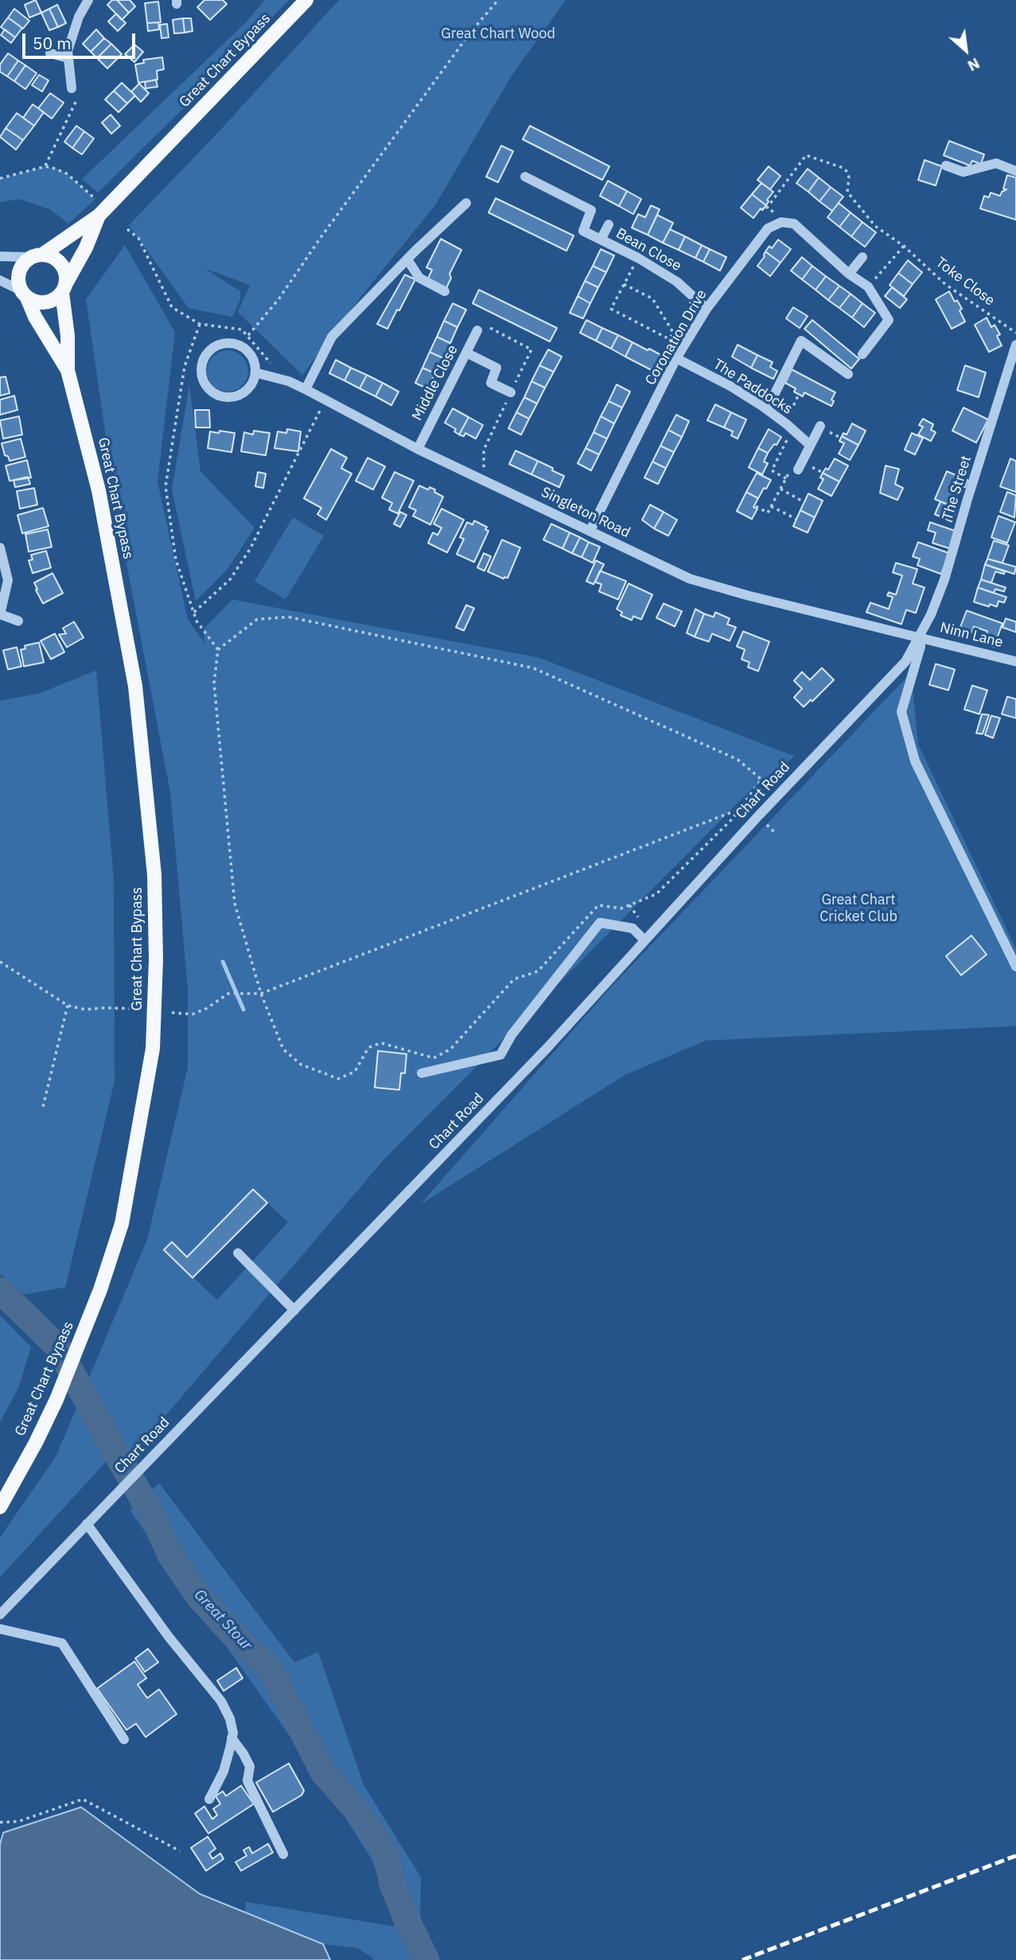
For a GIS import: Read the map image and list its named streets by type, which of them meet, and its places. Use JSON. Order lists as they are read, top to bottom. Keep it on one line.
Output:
{"streets":{"main road":["Great Chart Bypass"],"street":["Bean Close","Coronation Drive","Middle Close","The Paddocks","The Street","Singleton Road","Ninn Lane","Chart Road"],"path":["Toke Close"]},"crossings":[["Bean Close","Coronation Drive"],["Toke Close","Coronation Drive"],["Coronation Drive","The Paddocks"],["Coronation Drive","Singleton Road"],["Middle Close","Singleton Road"],["The Street","Singleton Road"],["The Street","Ninn Lane"],["The Street","Chart Road"],["Singleton Road","Ninn Lane"],["Singleton Road","Chart Road"],["Ninn Lane","Chart Road"]],"water":["Great Stour"],"parks":["Great Chart Wood","Great Chart Cricket Club"],"scale_bar":"50 m","north":"bottom right"}
